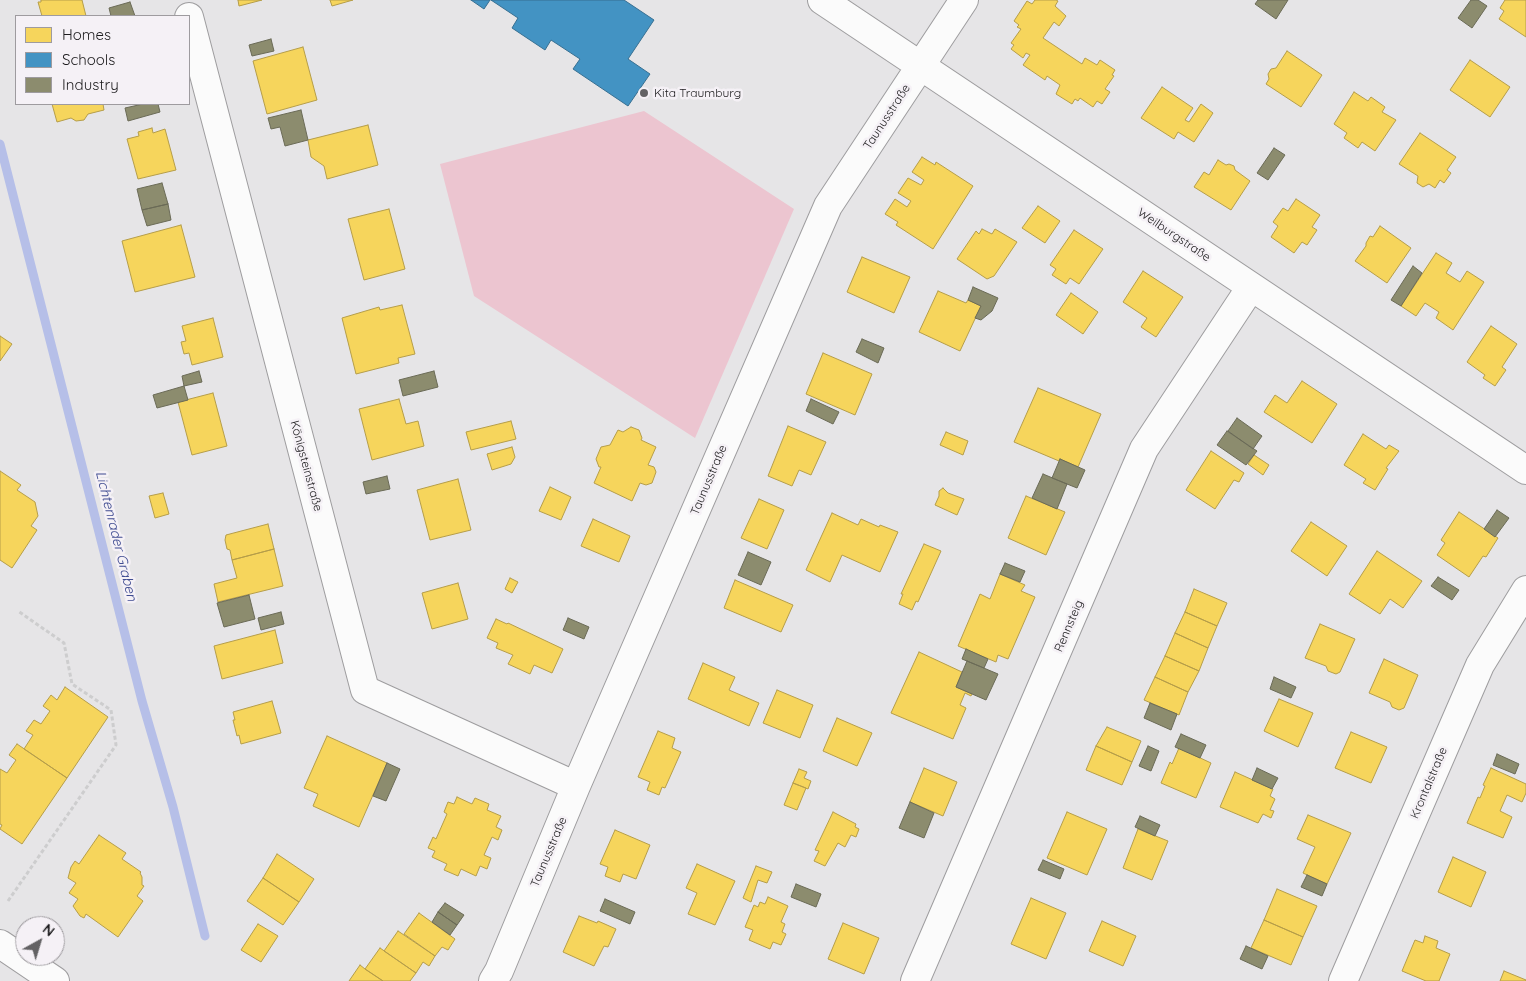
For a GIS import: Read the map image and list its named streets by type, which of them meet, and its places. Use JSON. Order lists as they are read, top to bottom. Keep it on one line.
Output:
{"streets":{"street":["Taunusstraße","Weilburgstraße","Königsteinstraße","Rennsteig","Krontalstraße"]},"crossings":[["Taunusstraße","Weilburgstraße"],["Taunusstraße","Königsteinstraße"],["Weilburgstraße","Rennsteig"]],"water":["Lichtenrader Graben"],"places":["Kita Traumburg"],"legend":["Homes","Schools","Industry"],"north":"top right"}
